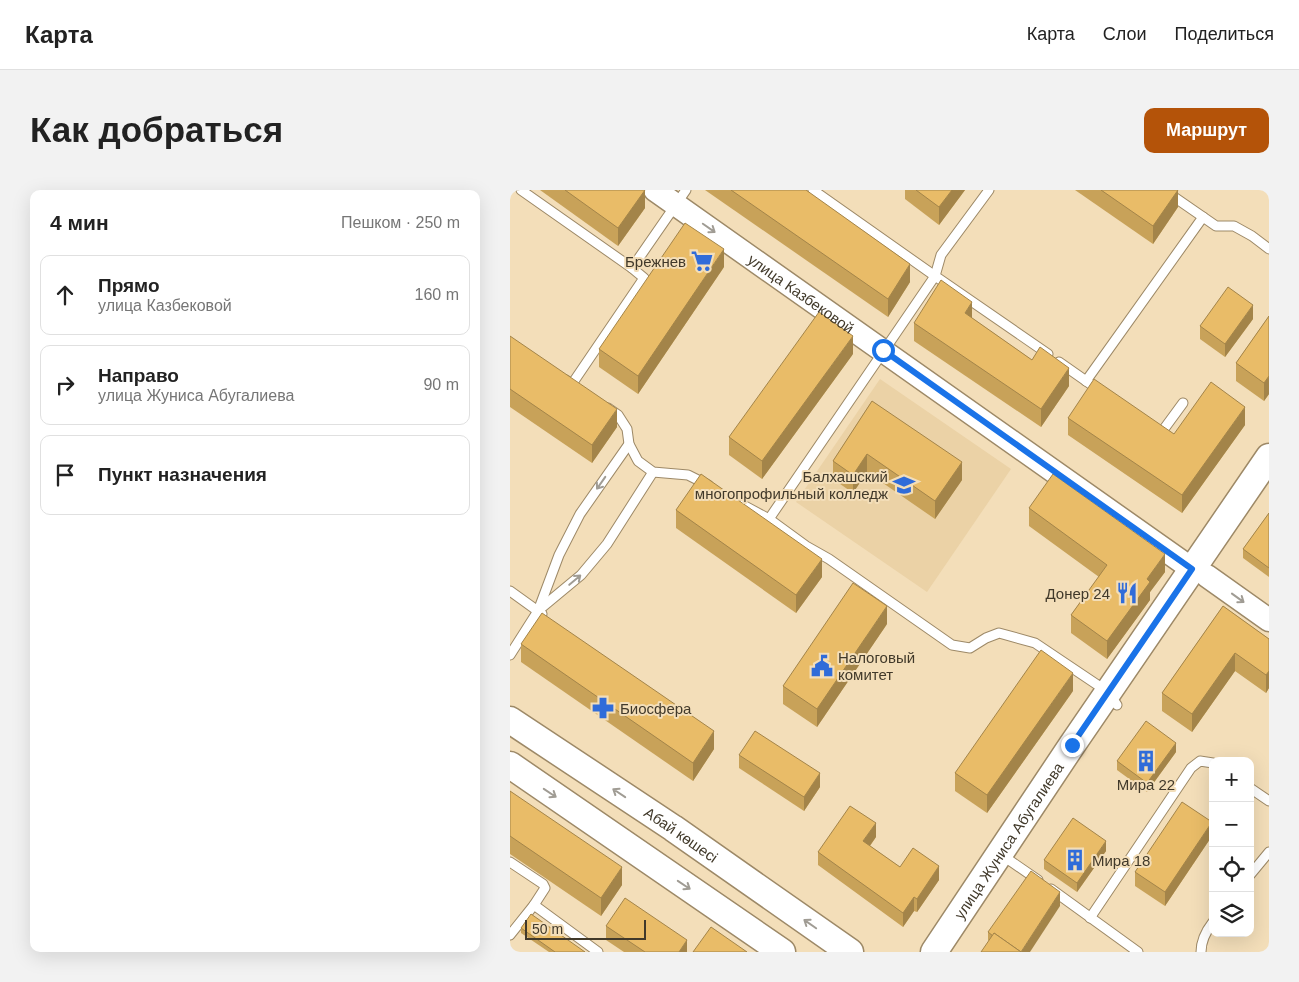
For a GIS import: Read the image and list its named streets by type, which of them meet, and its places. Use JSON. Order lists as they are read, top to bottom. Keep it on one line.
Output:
{"streets":{"main road":["Абай көшесі","улица Жуниса Абугалиева"],"street":["улица Казбековой"]},"crossings":[["улица Казбековой","улица Жуниса Абугалиева"]],"one_way":["улица Казбековой"],"places":{"supermarket":["Брежнев"],"school or university":["Балхашский многопрофильный колледж"],"restaurant":["Донер 24"],"public building":["Налоговый комитет"],"pharmacy":["Биосфера"],"building":["Мира 22","Мира 18"]},"scale_bar":"50 m","page":{"header":"Карта","nav":["Карта","Слои","Поделиться"],"buttons":"Маршрут","title":"Как добраться","heading":["4 мин","Пешком · 250 m"],"list":[["Прямо","улица Казбековой","160 m"],["Направо","улица Жуниса Абугалиева","90 m"],"Пункт назначения"],"map_buttons":["+","−"],"scale":"50 m"}}
